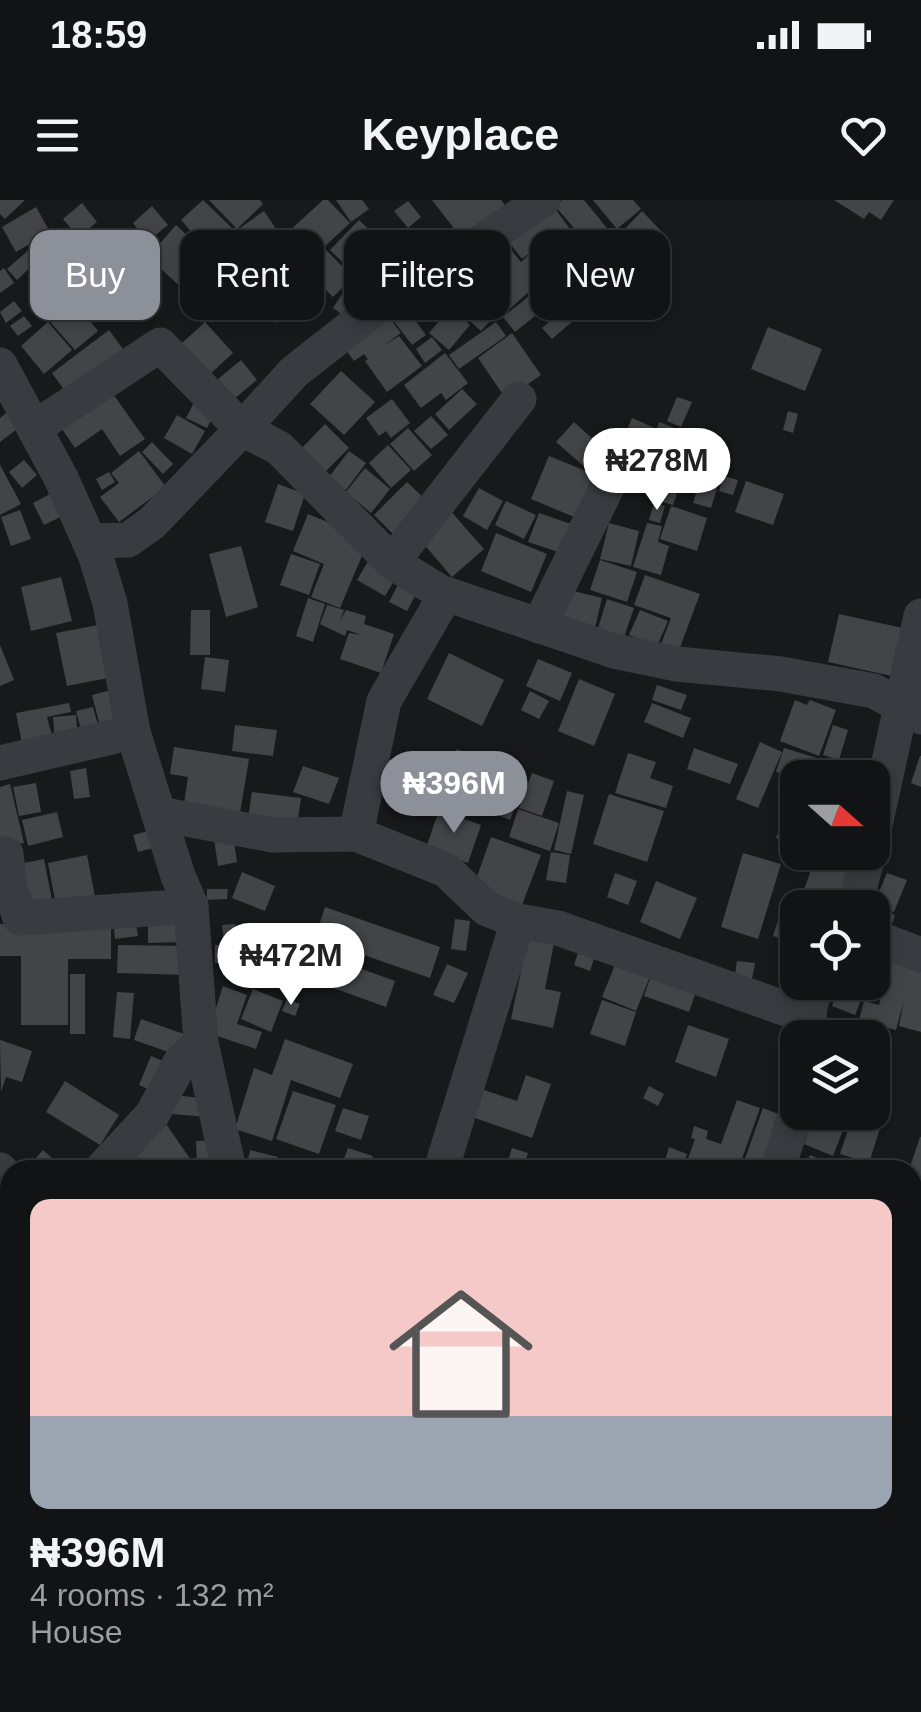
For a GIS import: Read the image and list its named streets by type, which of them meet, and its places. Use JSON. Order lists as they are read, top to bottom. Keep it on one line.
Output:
{"north":"right","page":{"status":"18:59","header":"Keyplace","chip":["Buy","Rent","Filters","New"],"price":["₦278M","₦396M","₦472M"],"list":[{"name":"₦396M","note":"4 rooms · 132 m² · House"}]}}
